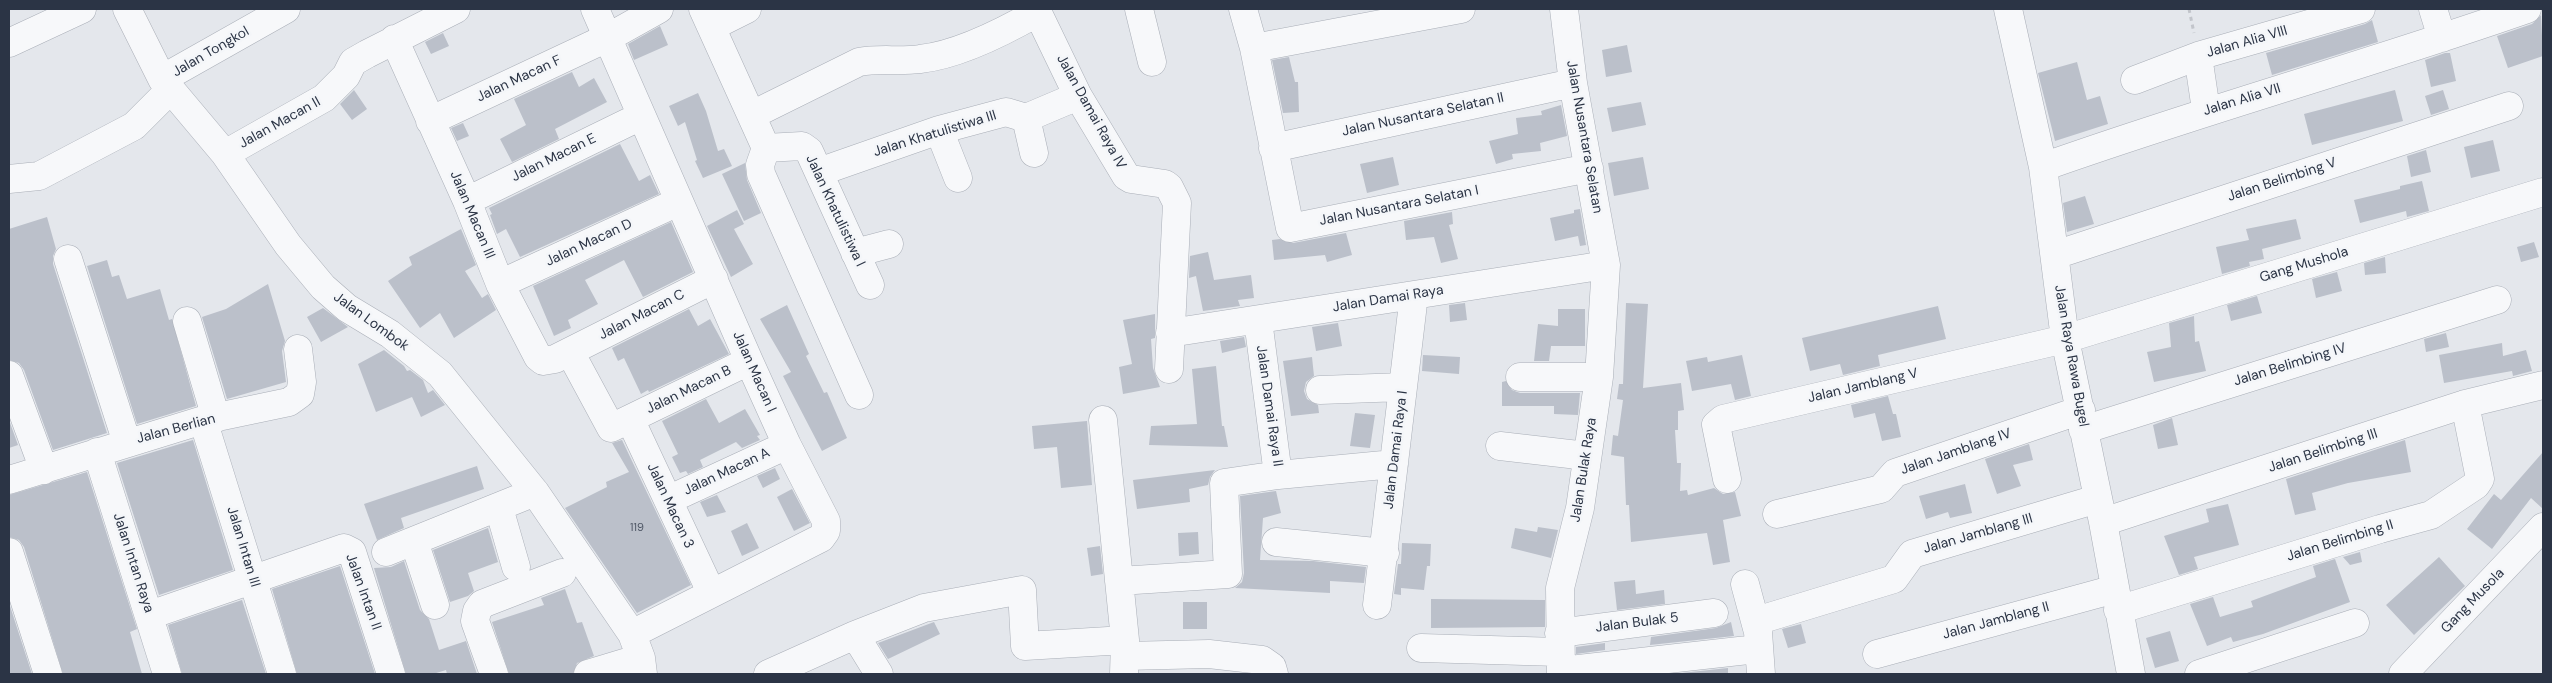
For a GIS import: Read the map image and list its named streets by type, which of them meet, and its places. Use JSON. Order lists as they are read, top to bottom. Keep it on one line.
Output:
{"streets":{"street":["Jalan Alia VIII","Jalan Tongkol","Jalan Macan F","Jalan Alia VII","Jalan Damai Raya IV","Jalan Nusantara Selatan II","Jalan Macan II","Jalan Khatulistiwa III","Jalan Nusantara Selatan","Jalan Macan E","Jalan Belimbing V","Jalan Nusantara Selatan I","Jalan Khatulistiwa I","Jalan Macan III","Jalan Macan D","Gang Mushola","Jalan Damai Raya","Jalan Macan C","Jalan Lombok","Jalan Raya Rawa Bugel","Jalan Belimbing IV","Jalan Macan I","Jalan Jamblang V","Jalan Macan B","Jalan Damai Raya II","Jalan Berlian","Jalan Damai Raya I","Jalan Belimbing III","Jalan Jamblang IV","Jalan Bulak Raya","Jalan Macan A","Jalan Macan 3","Jalan Jamblang III","Jalan Belimbing II","Jalan Intan III","Jalan Intan Raya","Jalan Intan II","Gang Musola","Jalan Jamblang II","Jalan Bulak 5"]},"crossings":[["Jalan Tongkol","Jalan Lombok"],["Jalan Macan F","Jalan Macan III"],["Jalan Macan F","Jalan Macan I"],["Jalan Alia VII","Jalan Raya Rawa Bugel"],["Jalan Damai Raya IV","Jalan Damai Raya"],["Jalan Nusantara Selatan II","Jalan Nusantara Selatan"],["Jalan Nusantara Selatan II","Jalan Nusantara Selatan I"],["Jalan Macan II","Jalan Macan III"],["Jalan Macan II","Jalan Lombok"],["Jalan Khatulistiwa III","Jalan Khatulistiwa I"],["Jalan Nusantara Selatan","Jalan Nusantara Selatan I"],["Jalan Nusantara Selatan","Jalan Damai Raya"],["Jalan Nusantara Selatan","Jalan Bulak Raya"],["Jalan Macan E","Jalan Macan III"],["Jalan Macan E","Jalan Macan I"],["Jalan Belimbing V","Jalan Raya Rawa Bugel"],["Jalan Macan III","Jalan Macan D"],["Jalan Macan III","Jalan Macan C"],["Jalan Macan D","Jalan Macan I"],["Gang Mushola","Jalan Raya Rawa Bugel"],["Gang Mushola","Jalan Jamblang V"],["Jalan Damai Raya","Jalan Damai Raya II"],["Jalan Damai Raya","Jalan Damai Raya I"],["Jalan Damai Raya","Jalan Bulak Raya"],["Jalan Macan C","Jalan Macan I"],["Jalan Lombok","Jalan Macan I"],["Jalan Raya Rawa Bugel","Jalan Belimbing IV"],["Jalan Raya Rawa Bugel","Jalan Jamblang V"],["Jalan Raya Rawa Bugel","Jalan Belimbing III"],["Jalan Raya Rawa Bugel","Jalan Jamblang IV"],["Jalan Raya Rawa Bugel","Jalan Jamblang III"],["Jalan Raya Rawa Bugel","Jalan Belimbing II"],["Jalan Raya Rawa Bugel","Jalan Jamblang II"],["Jalan Belimbing IV","Jalan Jamblang IV"],["Jalan Macan I","Jalan Macan B"],["Jalan Macan I","Jalan Macan A"],["Jalan Macan I","Jalan Macan 3"],["Jalan Macan B","Jalan Macan 3"],["Jalan Berlian","Jalan Intan III"],["Jalan Berlian","Jalan Intan Raya"],["Jalan Belimbing III","Jalan Jamblang III"],["Jalan Belimbing III","Jalan Belimbing II"],["Jalan Bulak Raya","Jalan Bulak 5"],["Jalan Macan A","Jalan Macan 3"],["Jalan Belimbing II","Jalan Jamblang II"],["Jalan Intan III","Jalan Intan II"]],"house_numbers":["119"]}
